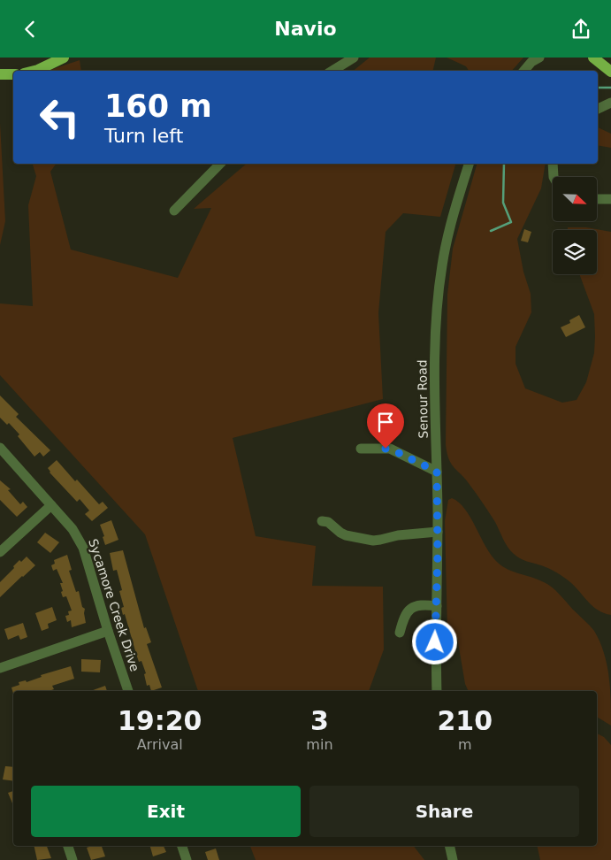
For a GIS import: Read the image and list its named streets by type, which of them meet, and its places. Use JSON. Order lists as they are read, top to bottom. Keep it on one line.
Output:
{"streets":{"street":["Senour Road","Sycamore Creek Drive"]},"north":"bottom right","page":{"header":"Navio","turn":["160 m","Turn left"],"eta":["19:20","Arrival","3","min","210","m"],"buttons":["Exit","Share"]}}
